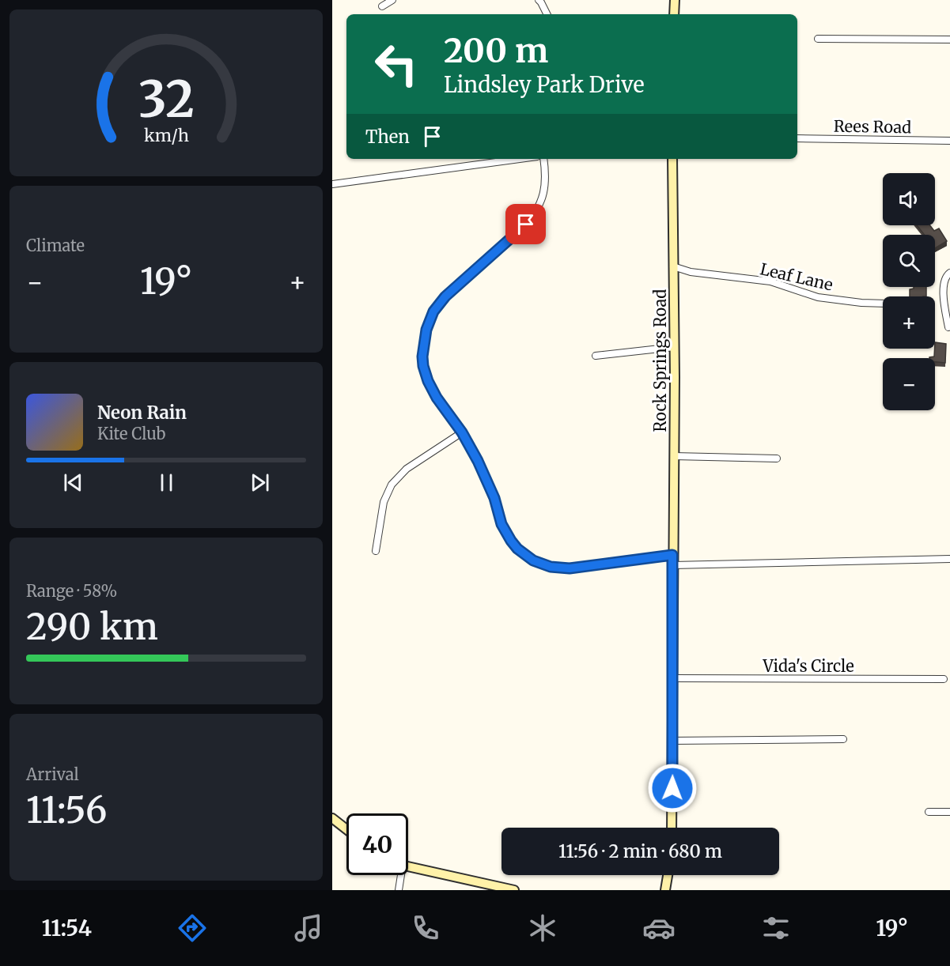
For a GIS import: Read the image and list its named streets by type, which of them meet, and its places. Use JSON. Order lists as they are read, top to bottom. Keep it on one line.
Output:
{"streets":{"street":["Rees Road","Leaf Lane","Rock Springs Road","Vida's Circle"]},"crossings":[["Leaf Lane","Rock Springs Road"],["Rock Springs Road","Vida's Circle"]],"page":{"turn":["200 m","Lindsley Park Drive"],"then":"Then","map_buttons":["+","−"],"tile":["Climate",["Range · 58%","290 km"],["Arrival","11:56"]],"heat":["−","19°","+"],"song":["Neon Rain","Kite Club"],"limit":"40","trip":"11:56 · 2 min · 680 m","tabs":["11:54","19°"],"gauge":["32","km/h"]}}
